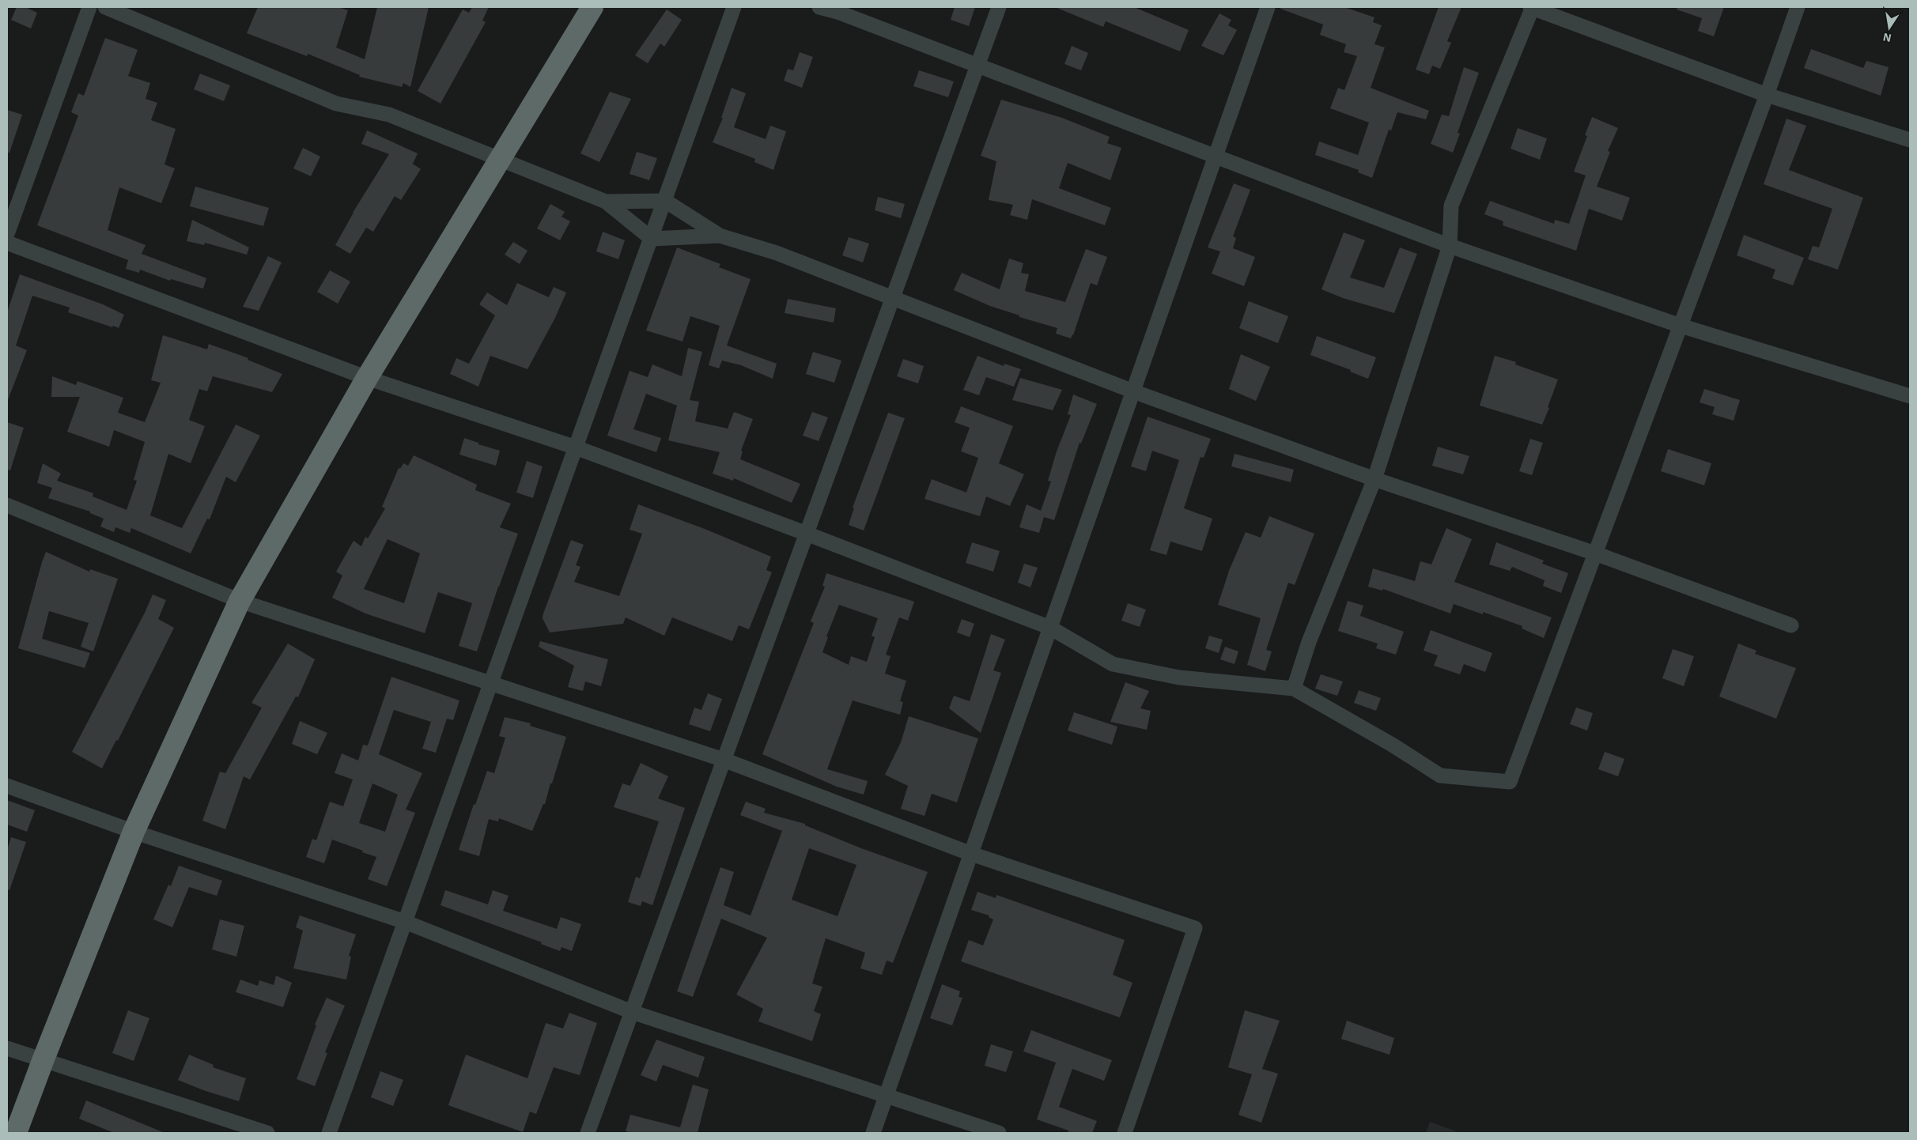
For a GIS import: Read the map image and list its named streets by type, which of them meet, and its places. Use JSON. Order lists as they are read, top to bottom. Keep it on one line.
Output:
{"north":"bottom"}
